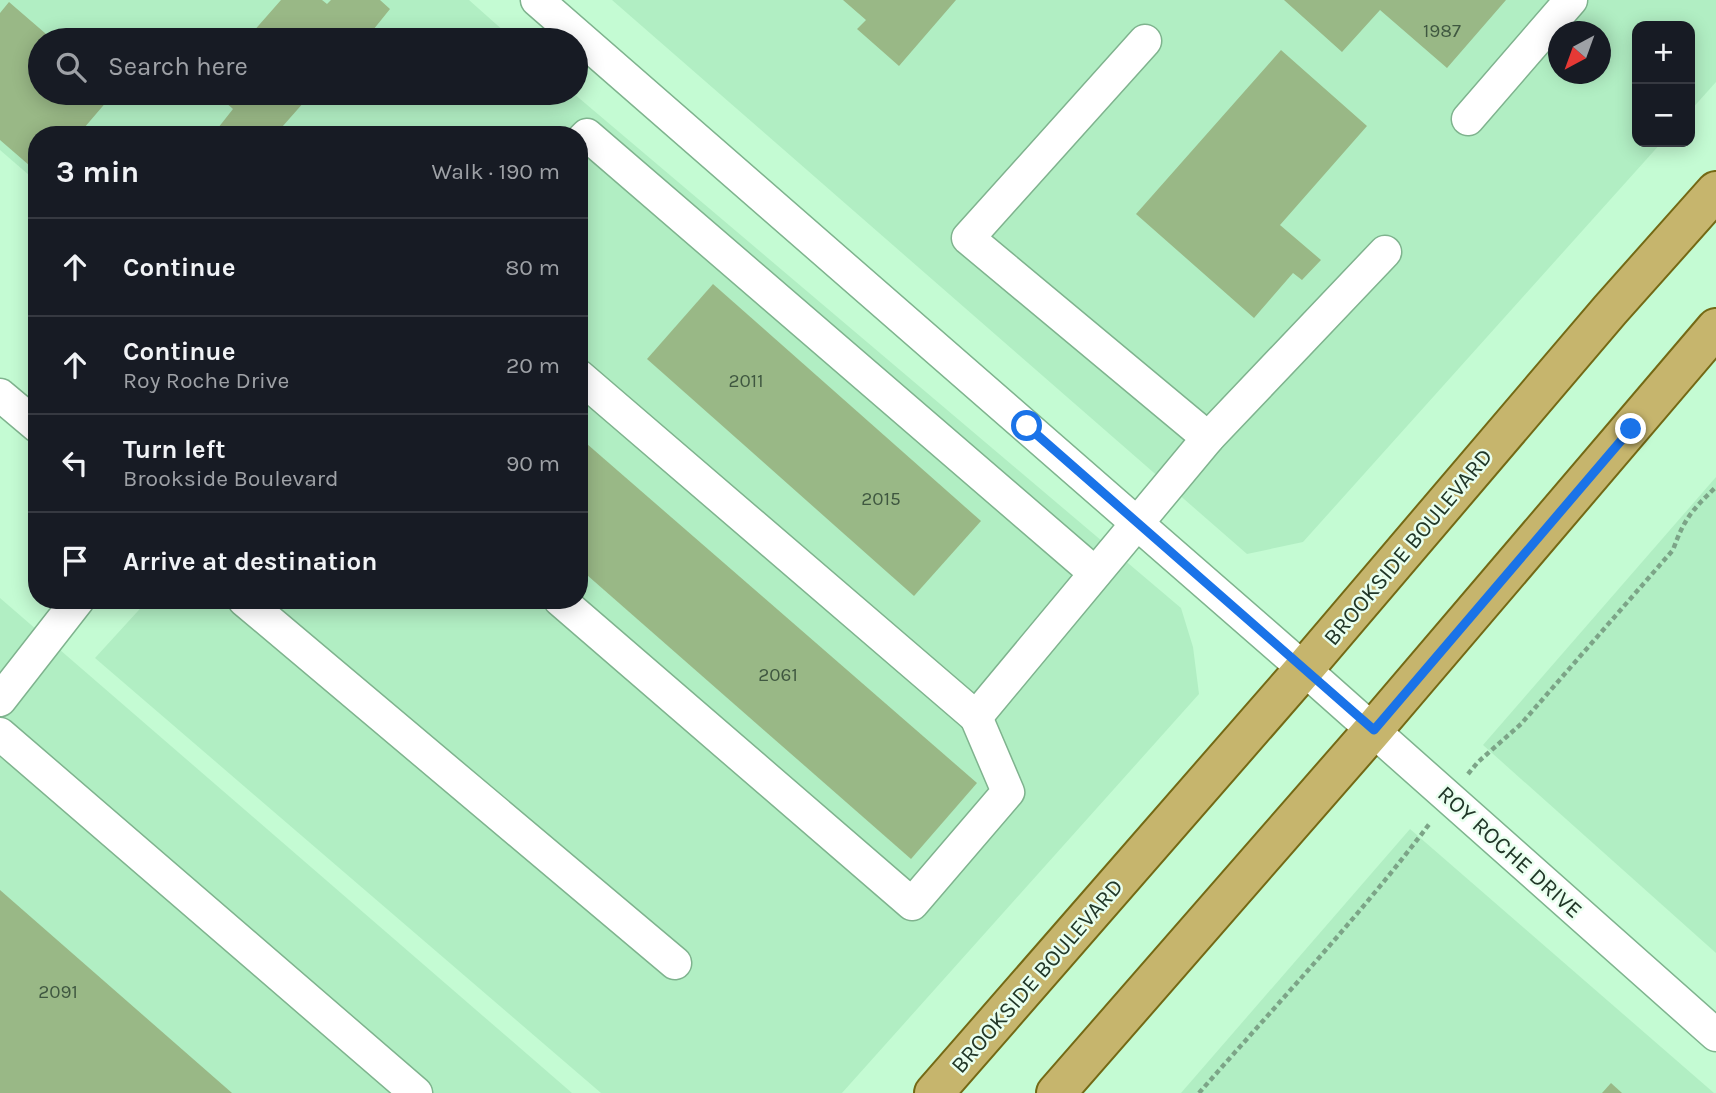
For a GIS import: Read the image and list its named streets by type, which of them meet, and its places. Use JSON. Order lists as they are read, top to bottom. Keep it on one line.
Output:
{"streets":{"main road":["BROOKSIDE BOULEVARD"],"street":["ROY ROCHE DRIVE"]},"crossings":[["BROOKSIDE BOULEVARD","ROY ROCHE DRIVE"]],"house_numbers":["1987","2011","2015","2061","2091"],"north":"bottom left","page":{"map_buttons":["+","−"],"search":"Search here","heading":["3 min","Walk · 190 m"],"list":[["Continue","80 m"],["Continue","Roy Roche Drive","20 m"],["Turn left","Brookside Boulevard","90 m"],"Arrive at destination"]}}
